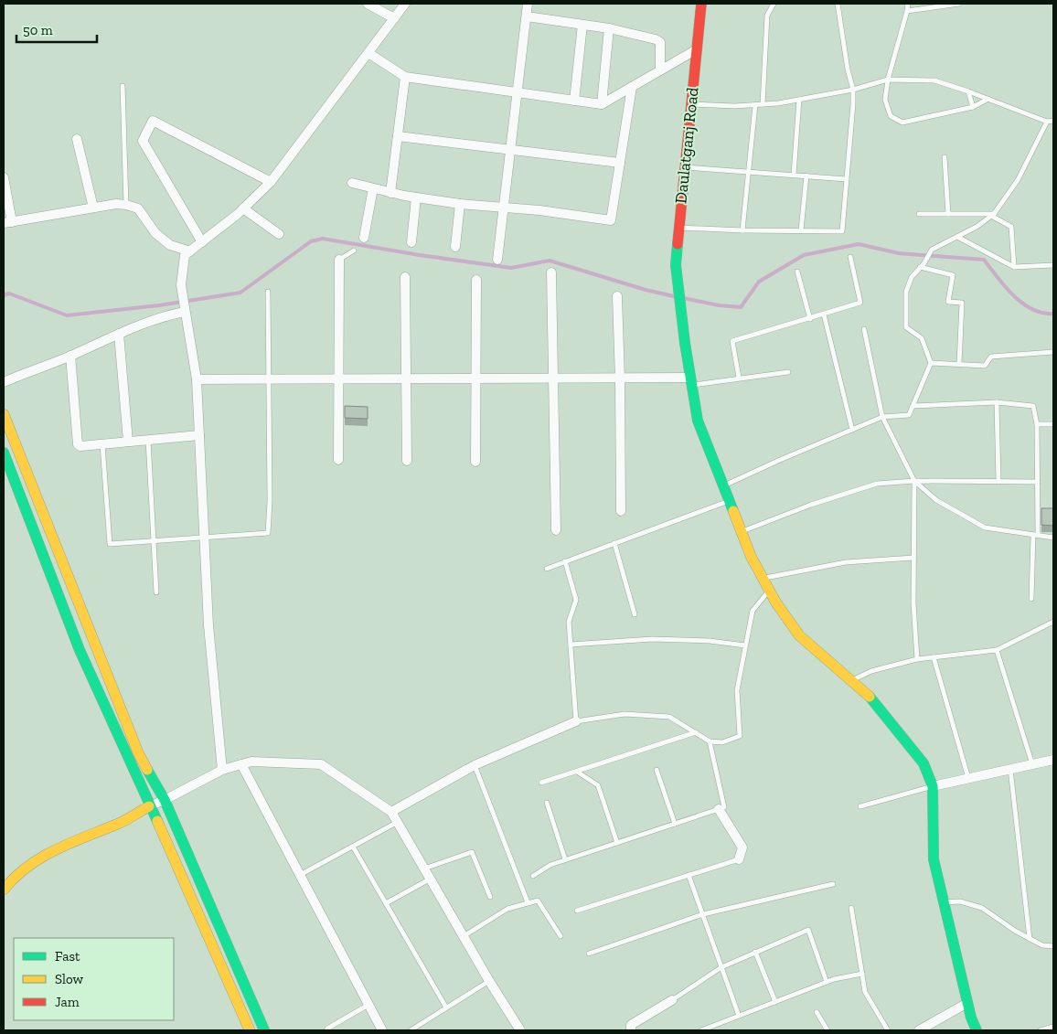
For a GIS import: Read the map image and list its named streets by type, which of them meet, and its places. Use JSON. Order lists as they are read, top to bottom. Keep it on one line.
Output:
{"streets":{"street":["Daulatganj Road"]},"legend":["Fast","Slow","Jam"],"scale_bar":"50 m"}
